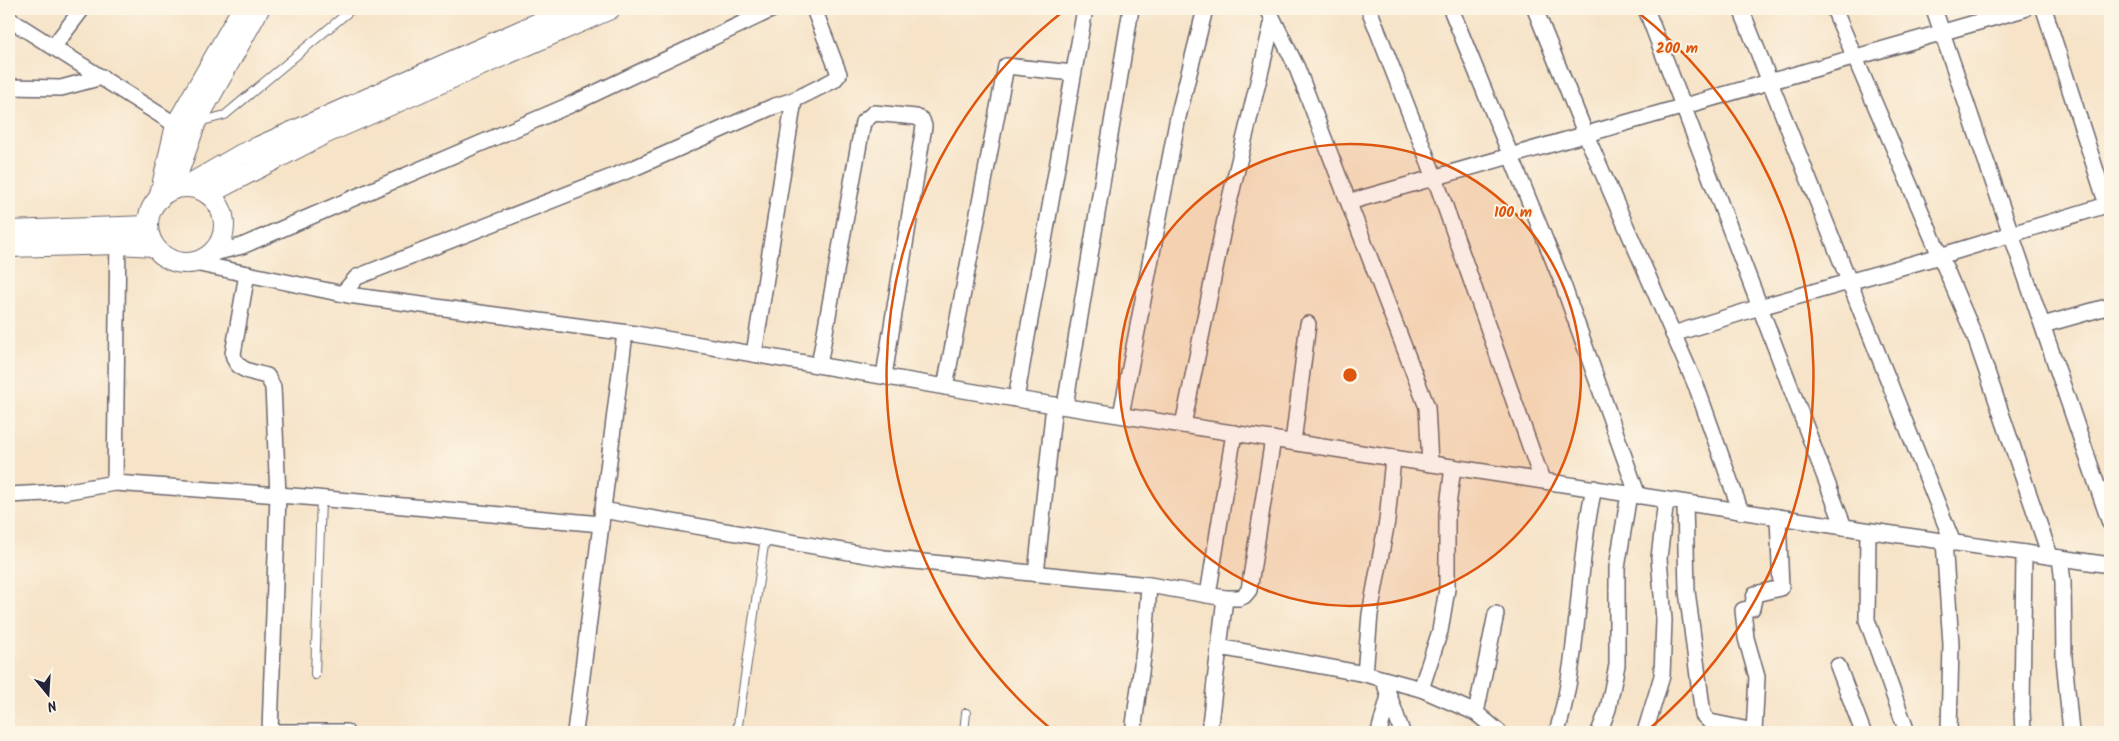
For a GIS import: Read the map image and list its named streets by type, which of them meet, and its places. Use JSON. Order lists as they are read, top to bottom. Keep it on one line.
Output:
{"north":"bottom","rings":["200 m","100 m"]}
